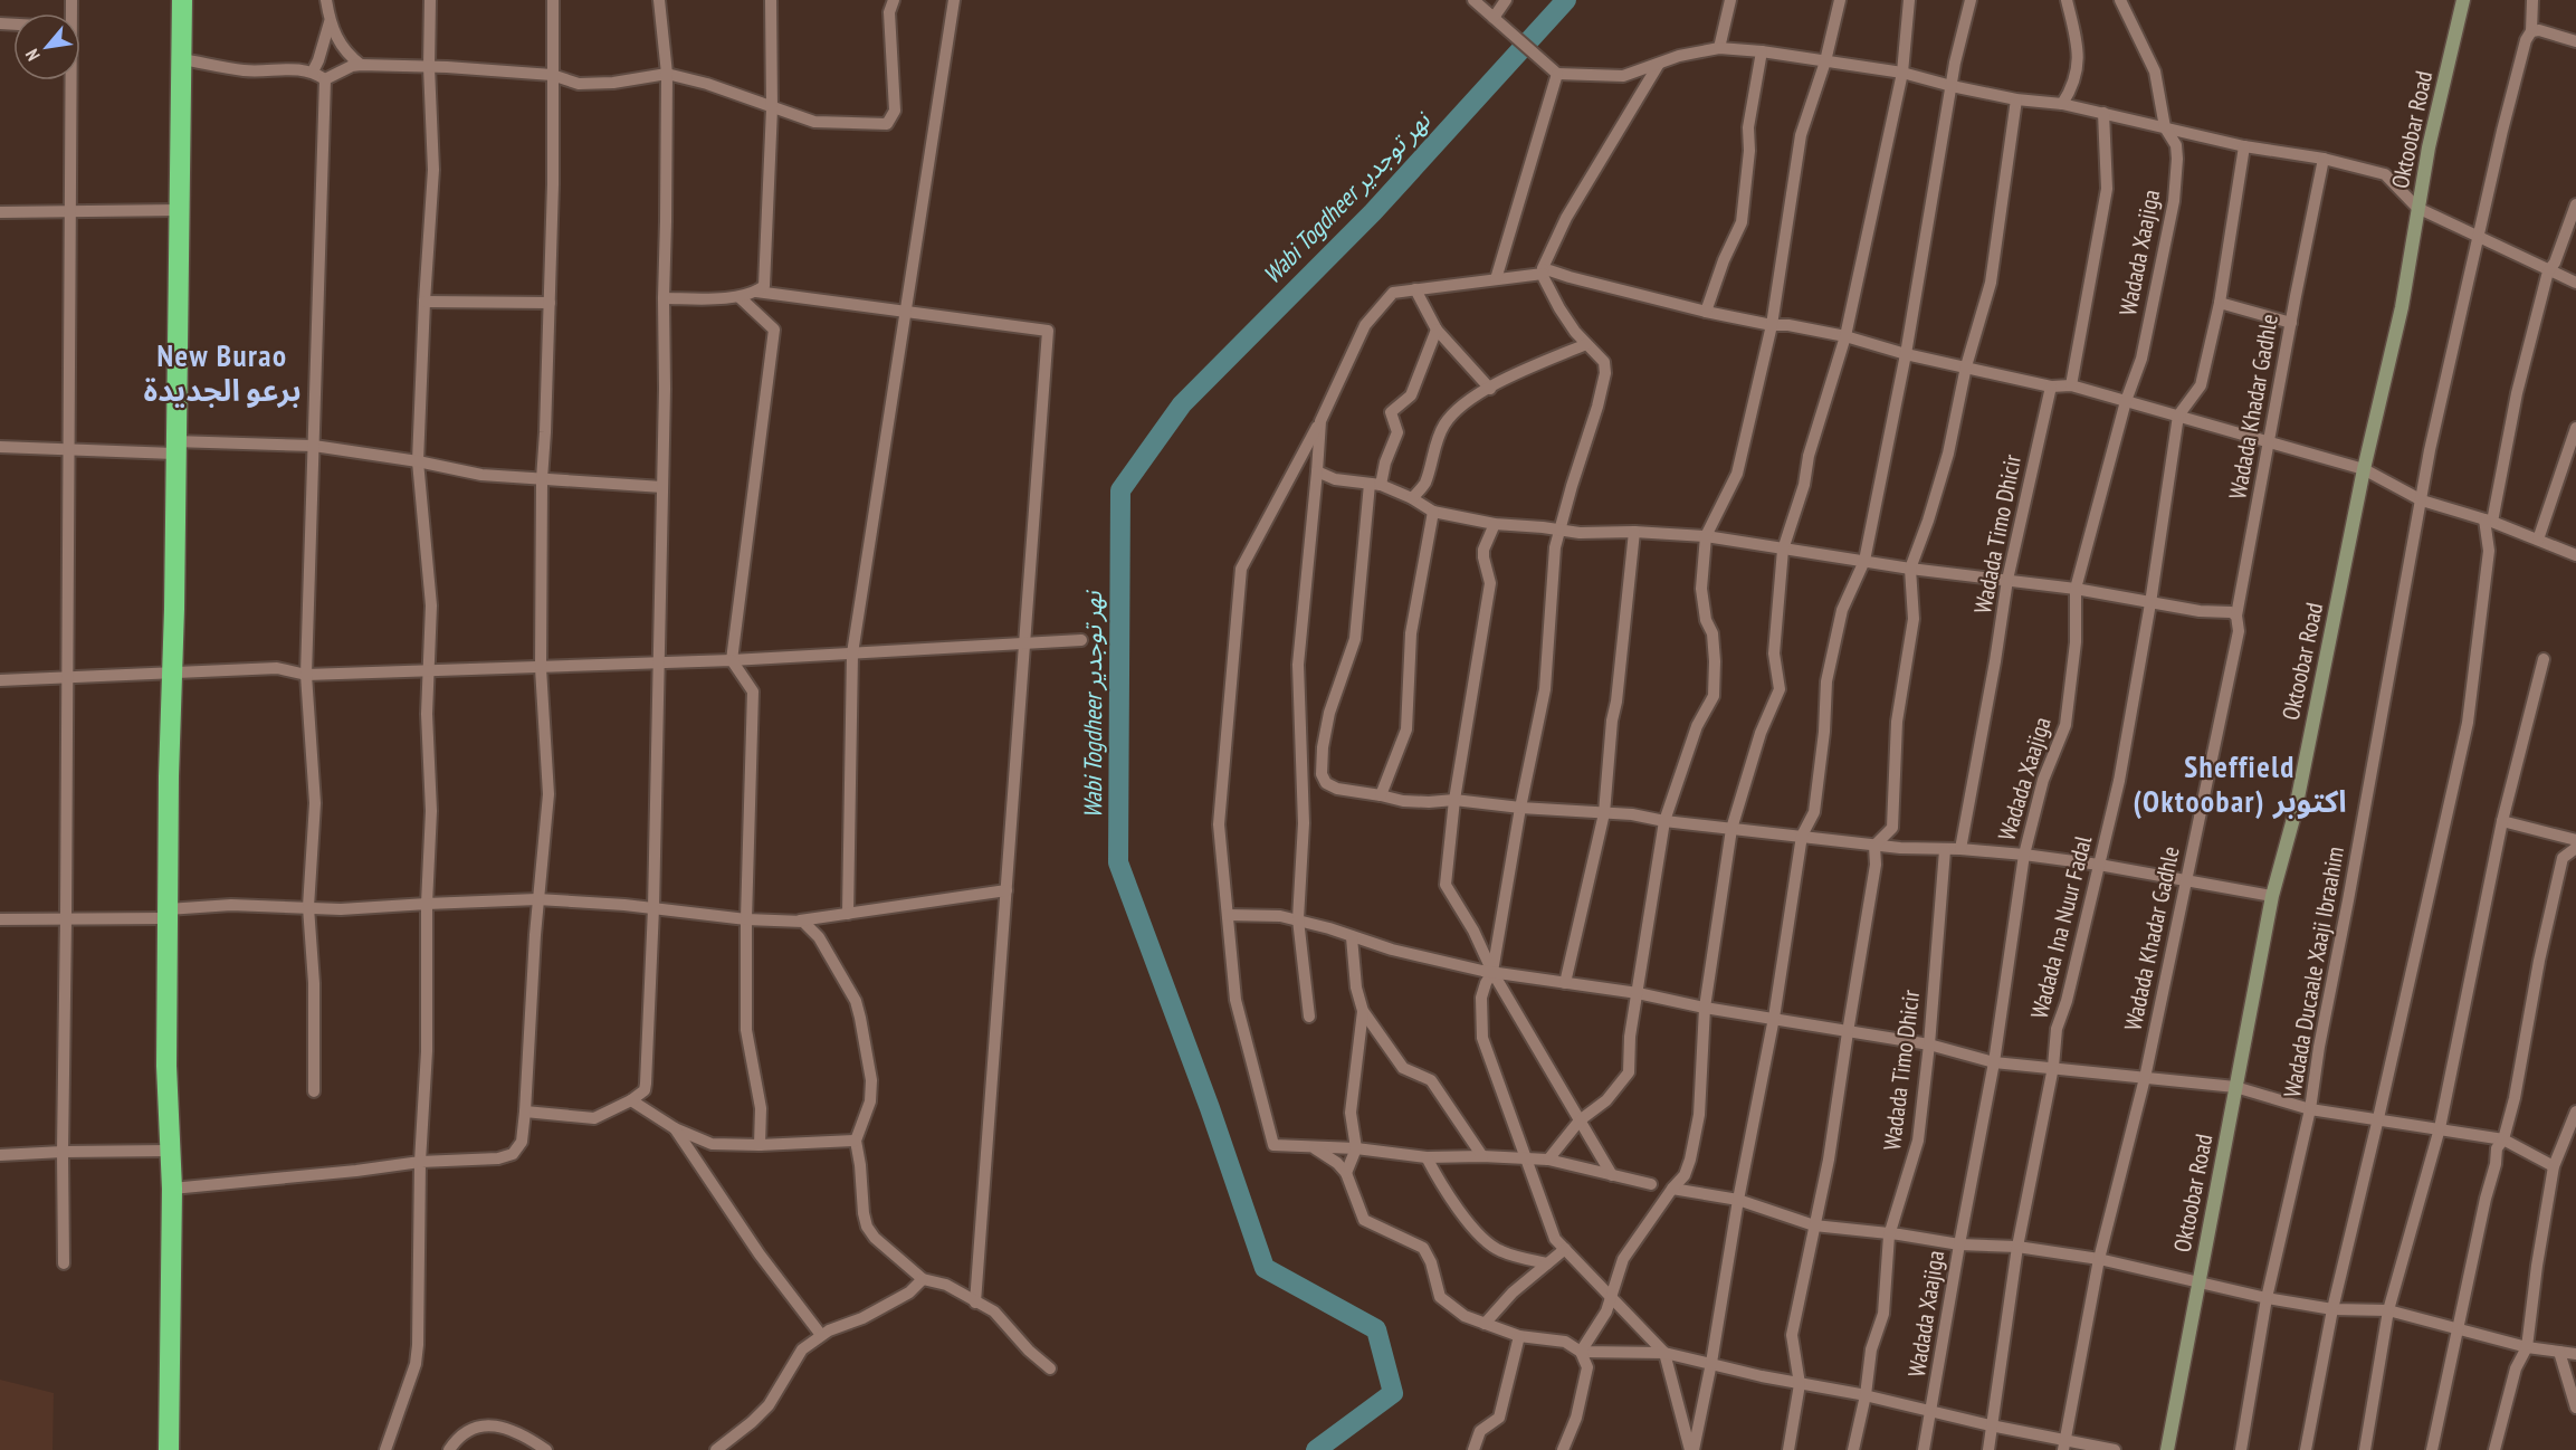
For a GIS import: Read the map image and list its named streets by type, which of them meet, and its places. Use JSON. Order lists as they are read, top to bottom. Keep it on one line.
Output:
{"streets":{"street":["Oktoobar Road","Wadada Xaajiga","Wadada Khadar Gadhle","Wadada Timo Dhicir","Wadada Ina Nuur Fadal","Wadada Ducaale Xaaji Ibraahim"]},"districts":["New Burao برعو الجديدة","Sheffield (Oktoobar) اكتوبر"],"water":["Wabi Togdheer نهر توجدير"],"north":"bottom left"}
